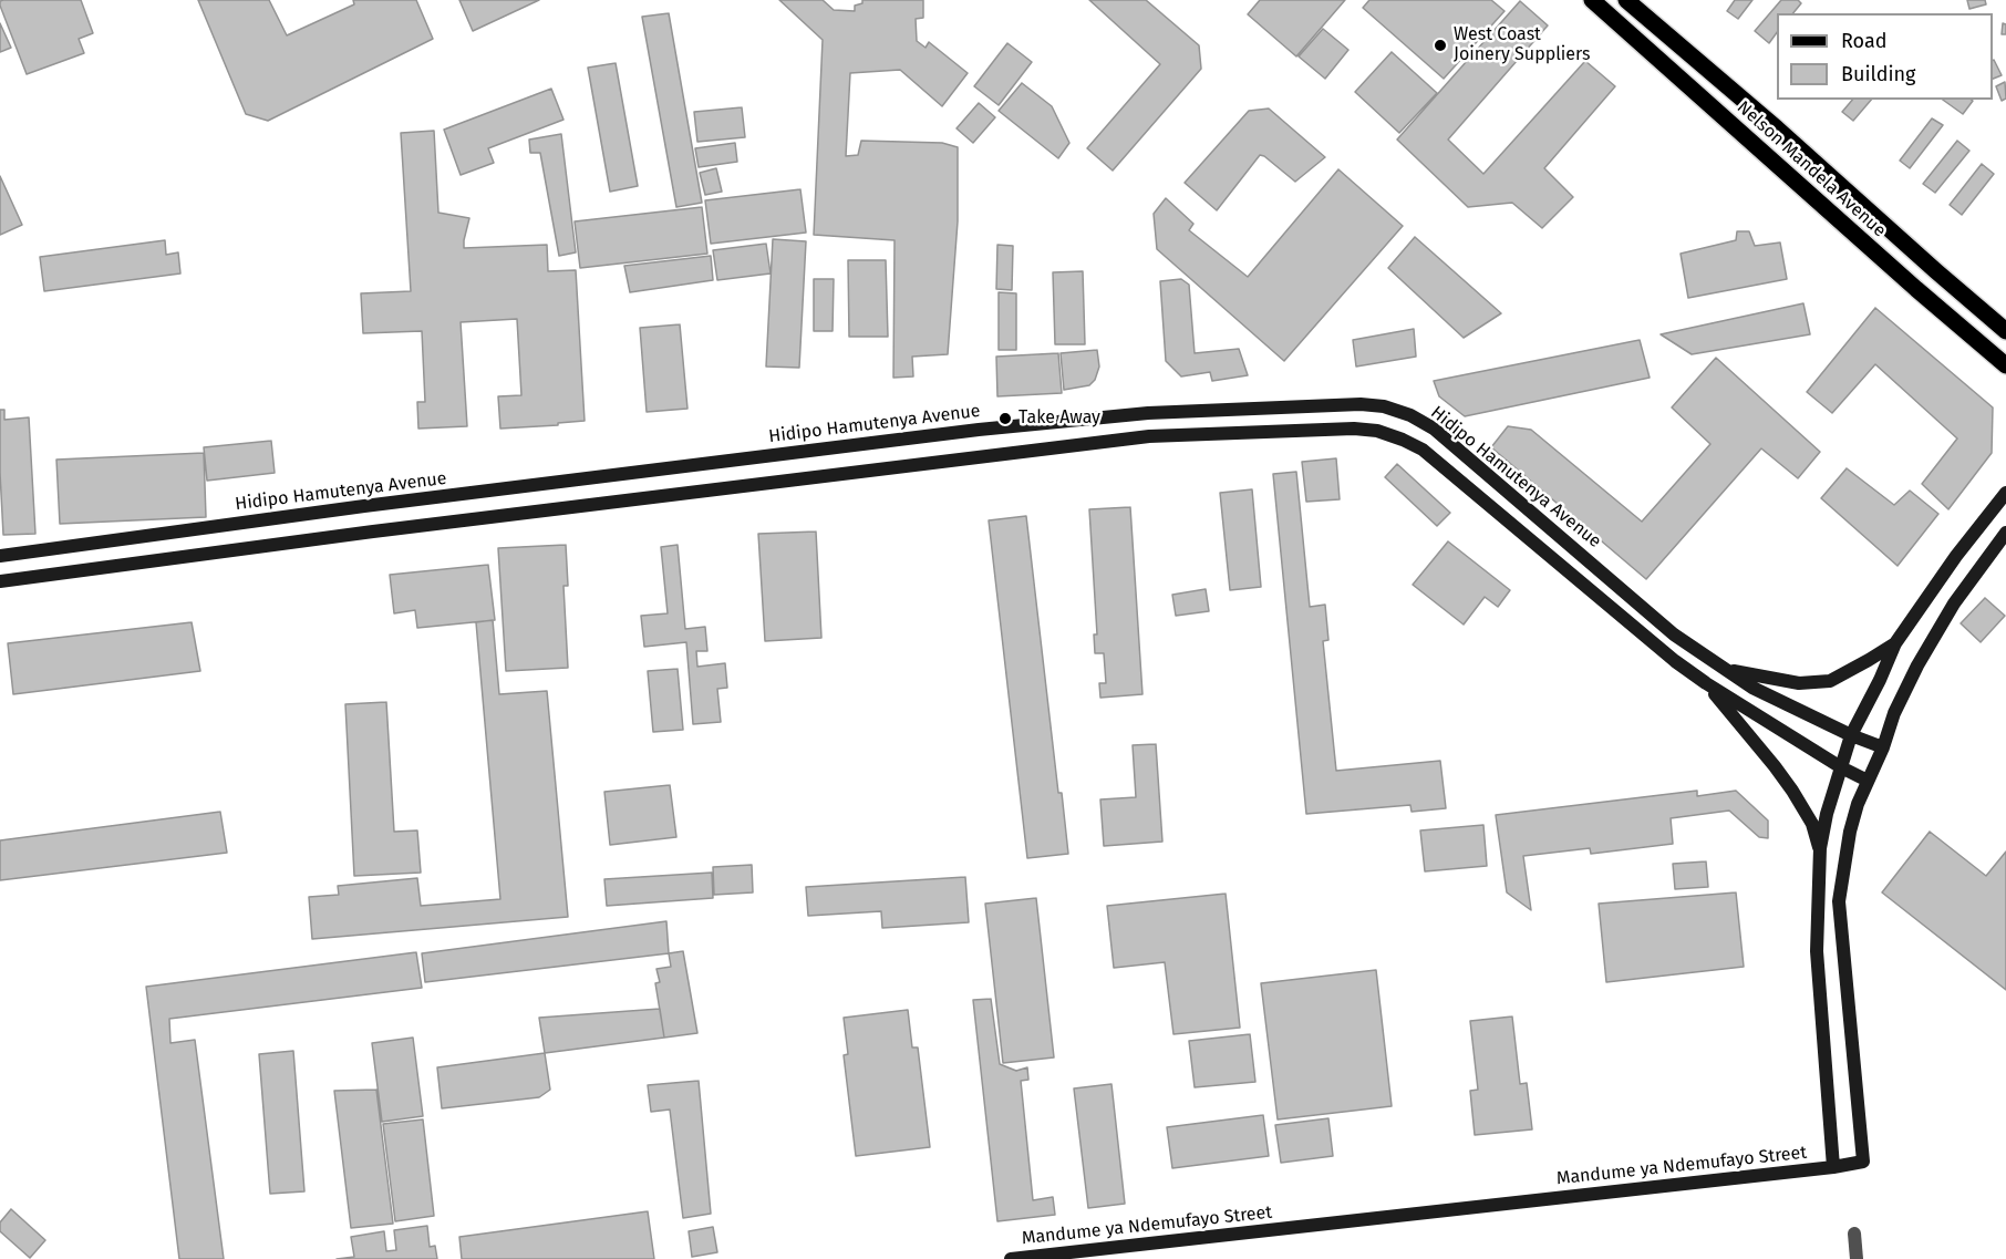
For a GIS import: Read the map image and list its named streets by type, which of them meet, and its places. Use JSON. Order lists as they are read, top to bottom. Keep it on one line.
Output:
{"streets":{"main road":["Nelson Mandela Avenue"],"street":["Hidipo Hamutenya Avenue","Mandume ya Ndemufayo Street"]},"crossings":[["Hidipo Hamutenya Avenue","Mandume ya Ndemufayo Street"]],"places":["West Coast Joinery Suppliers","Take Away"],"legend":["Road","Building"]}
